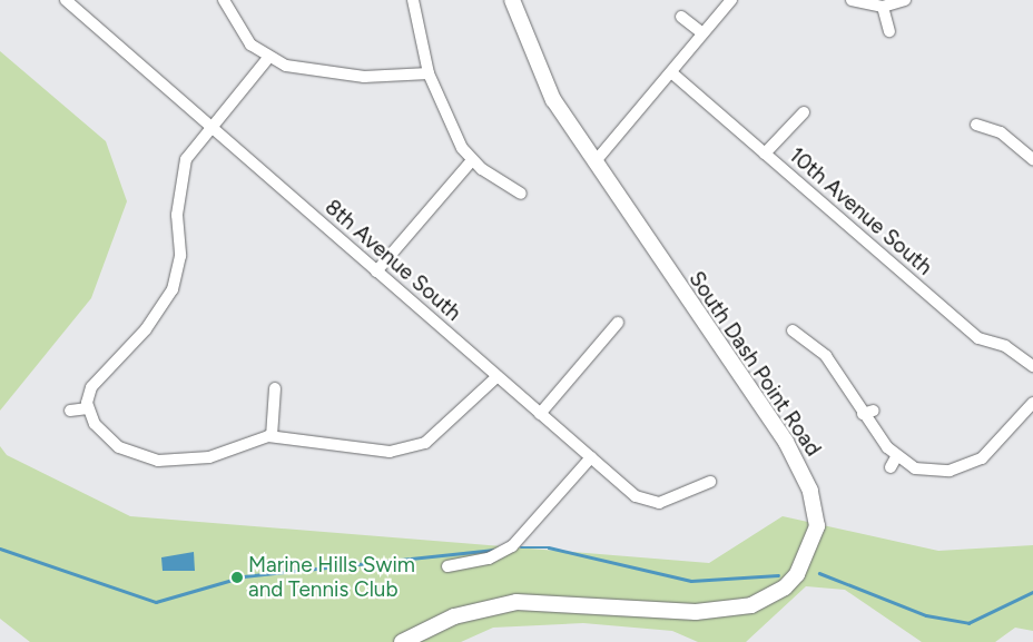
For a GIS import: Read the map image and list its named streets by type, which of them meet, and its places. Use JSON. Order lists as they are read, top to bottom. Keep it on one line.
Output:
{"streets":{"main road":["South Dash Point Road"],"street":["10th Avenue South","8th Avenue South"]},"places":["Marine Hills Swim and Tennis Club"]}
